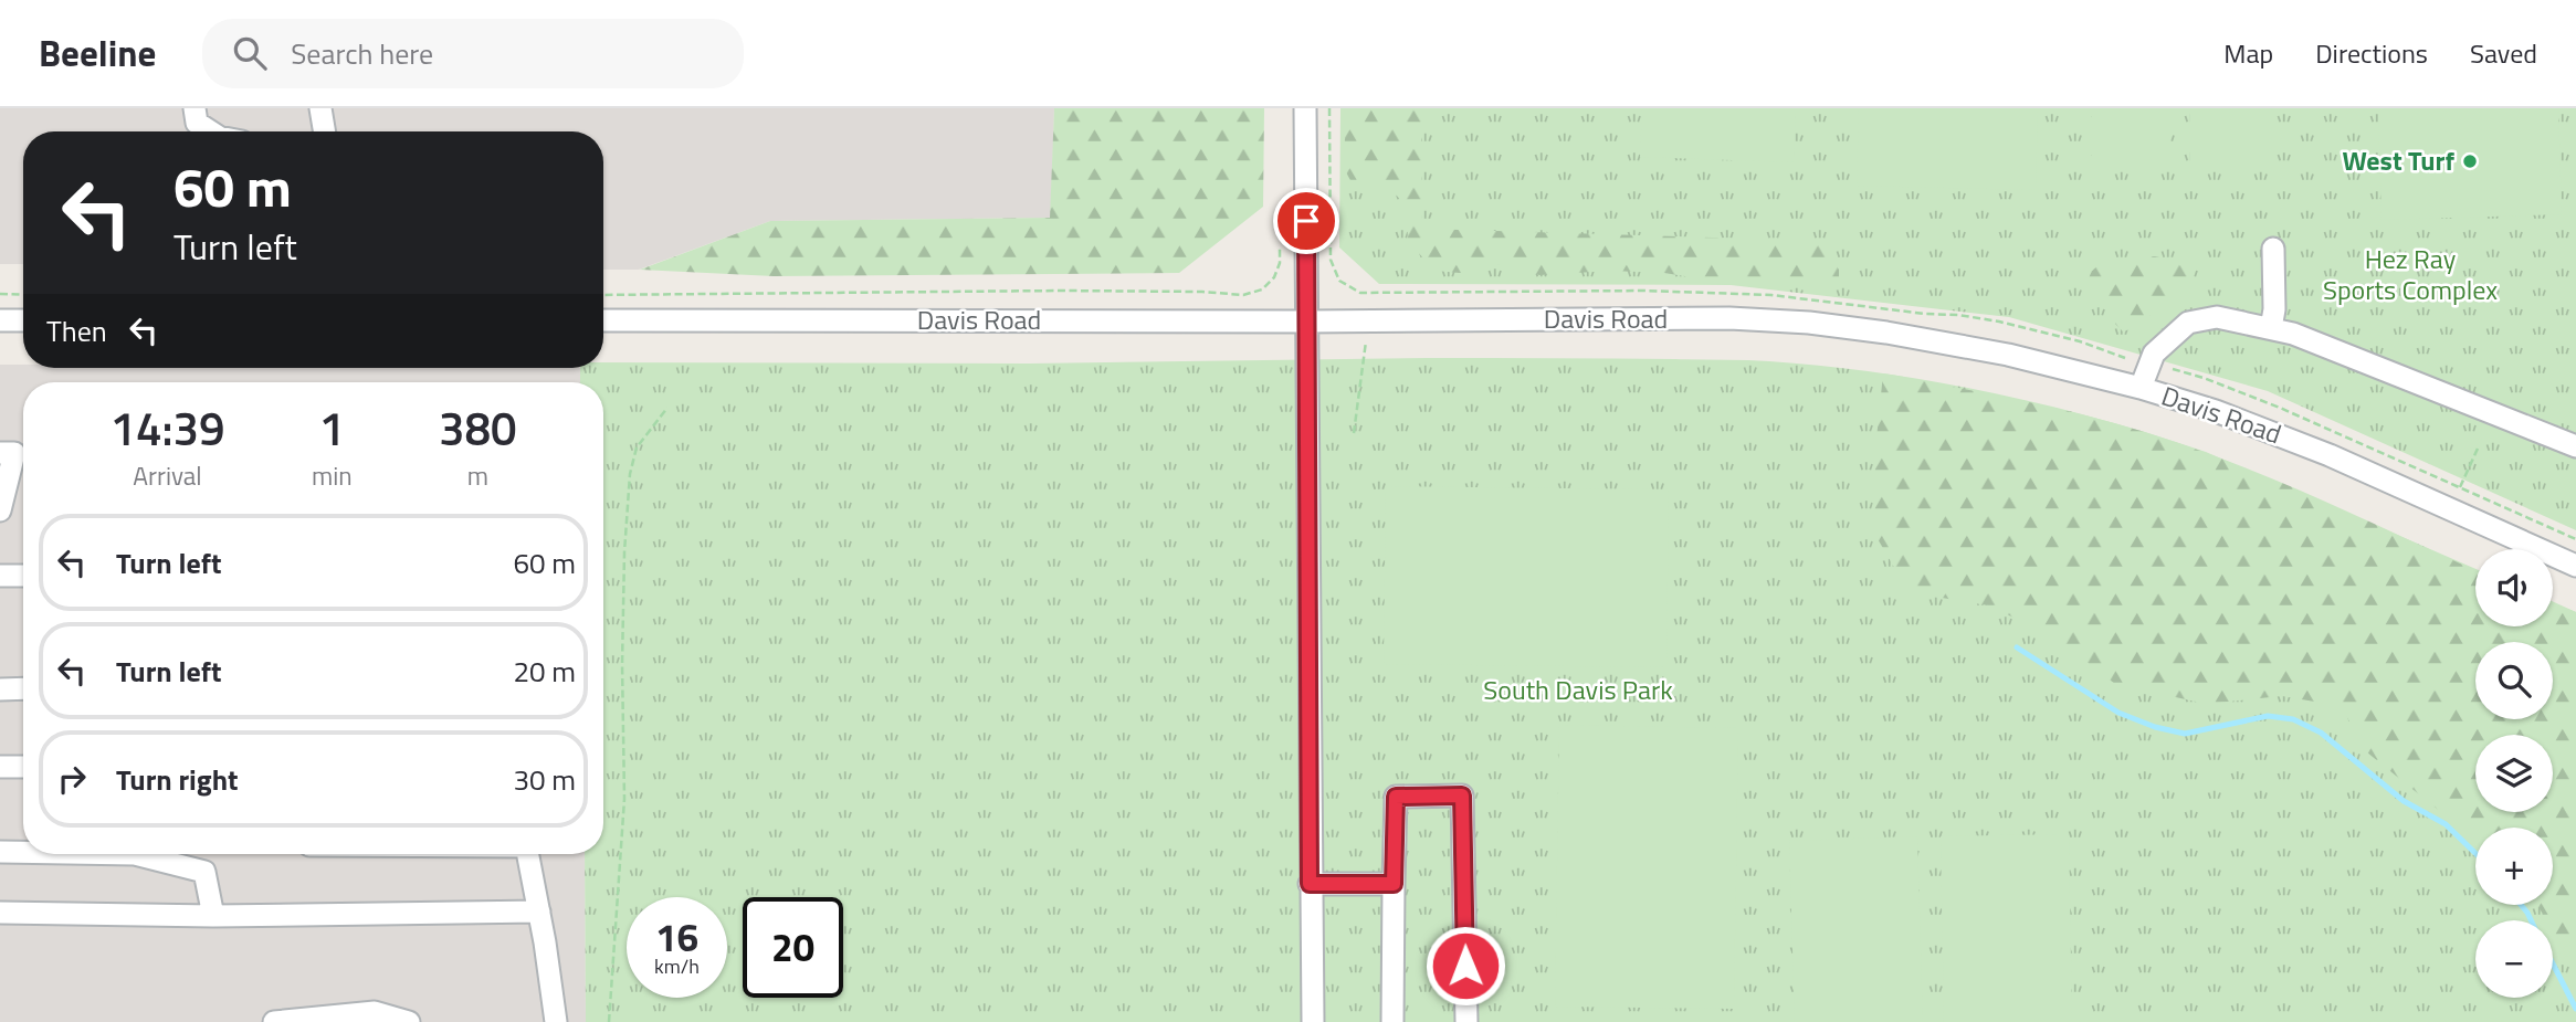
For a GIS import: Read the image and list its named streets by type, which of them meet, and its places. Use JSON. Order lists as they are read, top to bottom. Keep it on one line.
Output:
{"streets":{"street":["Davis Road"]},"parks":["Hez Ray Sports Complex","South Davis Park"],"places":["West Turf"],"page":{"header":"Beeline","search":"Search here","nav":["Map","Directions","Saved"],"turn":["60 m","Turn left"],"then":"Then","eta":["14:39","Arrival","1","min","380","m"],"list":[{"name":"Turn left","value":"60 m"},{"name":"Turn left","value":"20 m"},{"name":"Turn right","value":"30 m"}],"map_buttons":["+","−"],"speed":"16 km/h","limit":"20"}}
